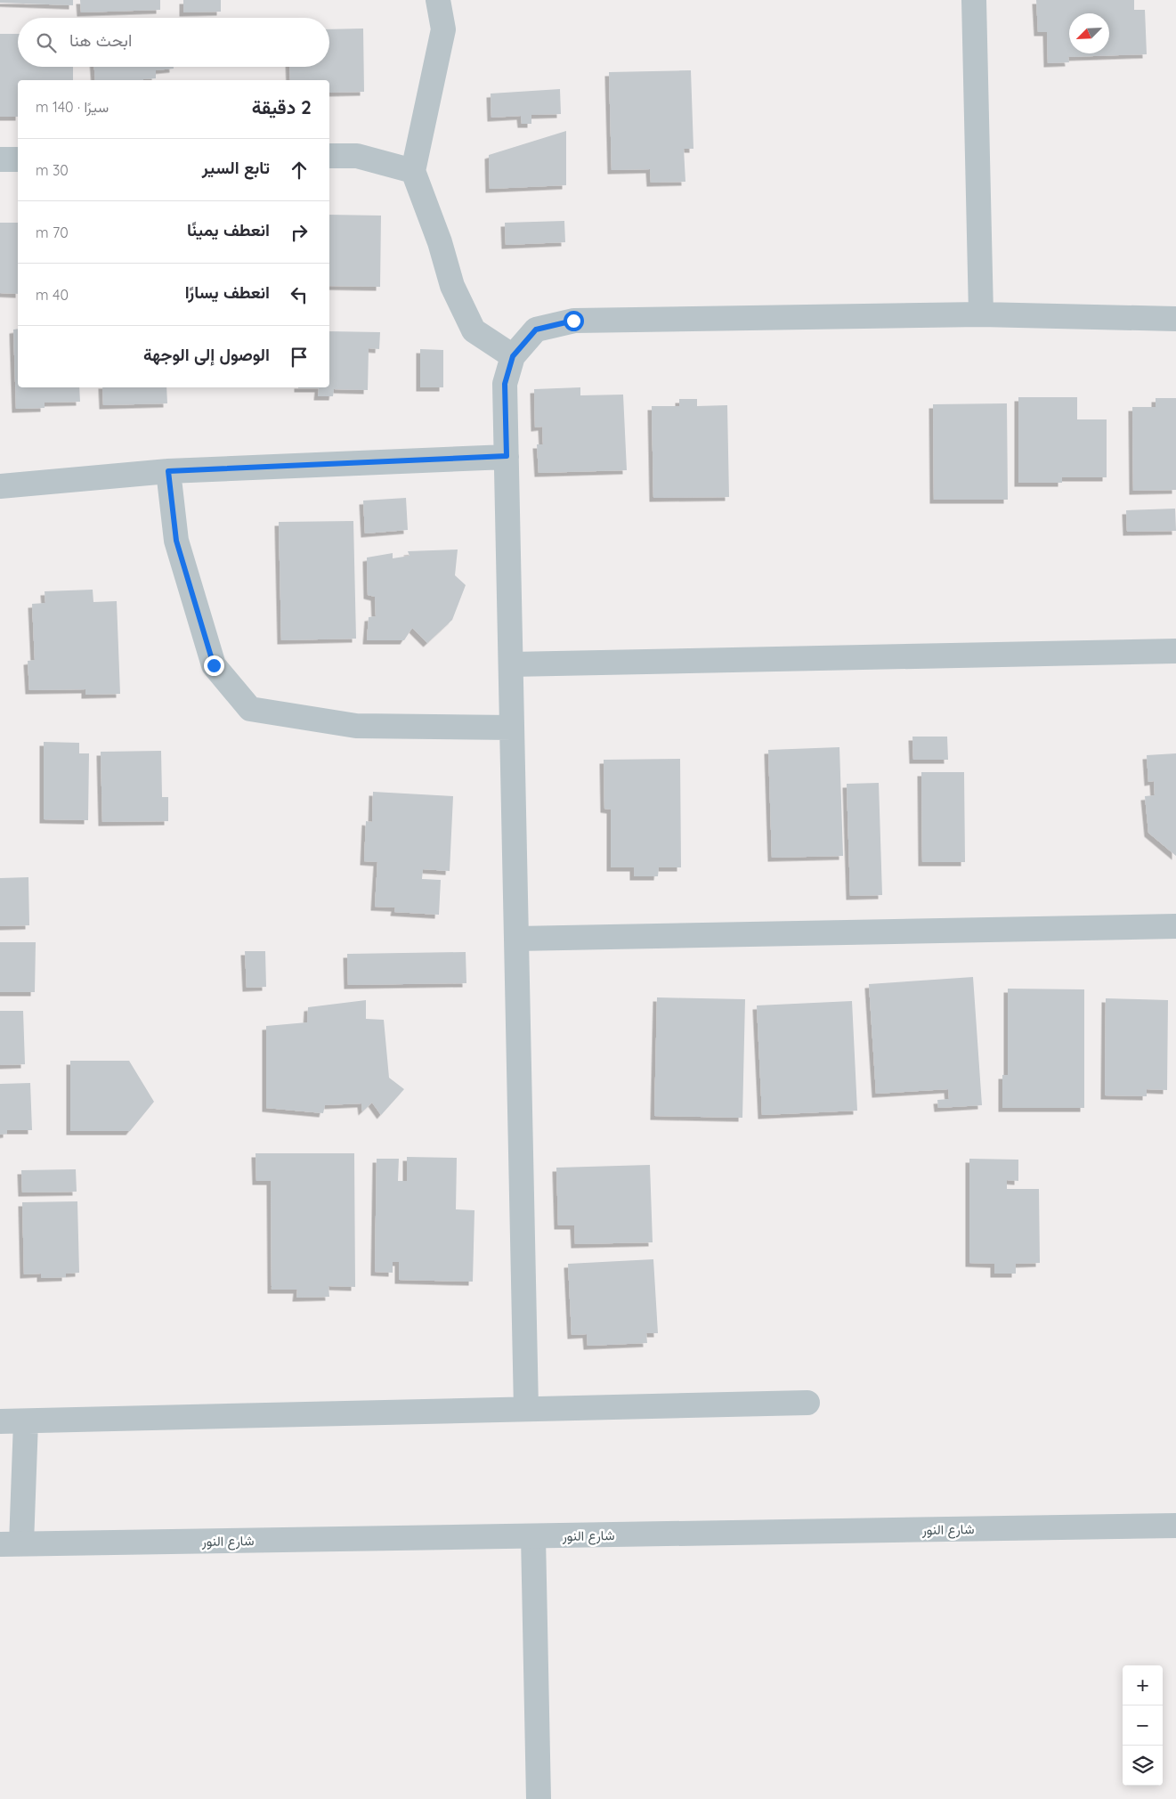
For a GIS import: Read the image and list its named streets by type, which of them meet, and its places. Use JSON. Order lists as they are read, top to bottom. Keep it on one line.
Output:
{"streets":{"street":["شارع النور"]},"north":"bottom left","page":{"search":"ابحث هنا","heading":["2 دقيقة","سيرًا · 140 m"],"list":[["تابع السير","30 m"],["انعطف يمينًا","70 m"],["انعطف يسارًا","40 m"],"الوصول إلى الوجهة"],"map_buttons":["+","−"]}}
